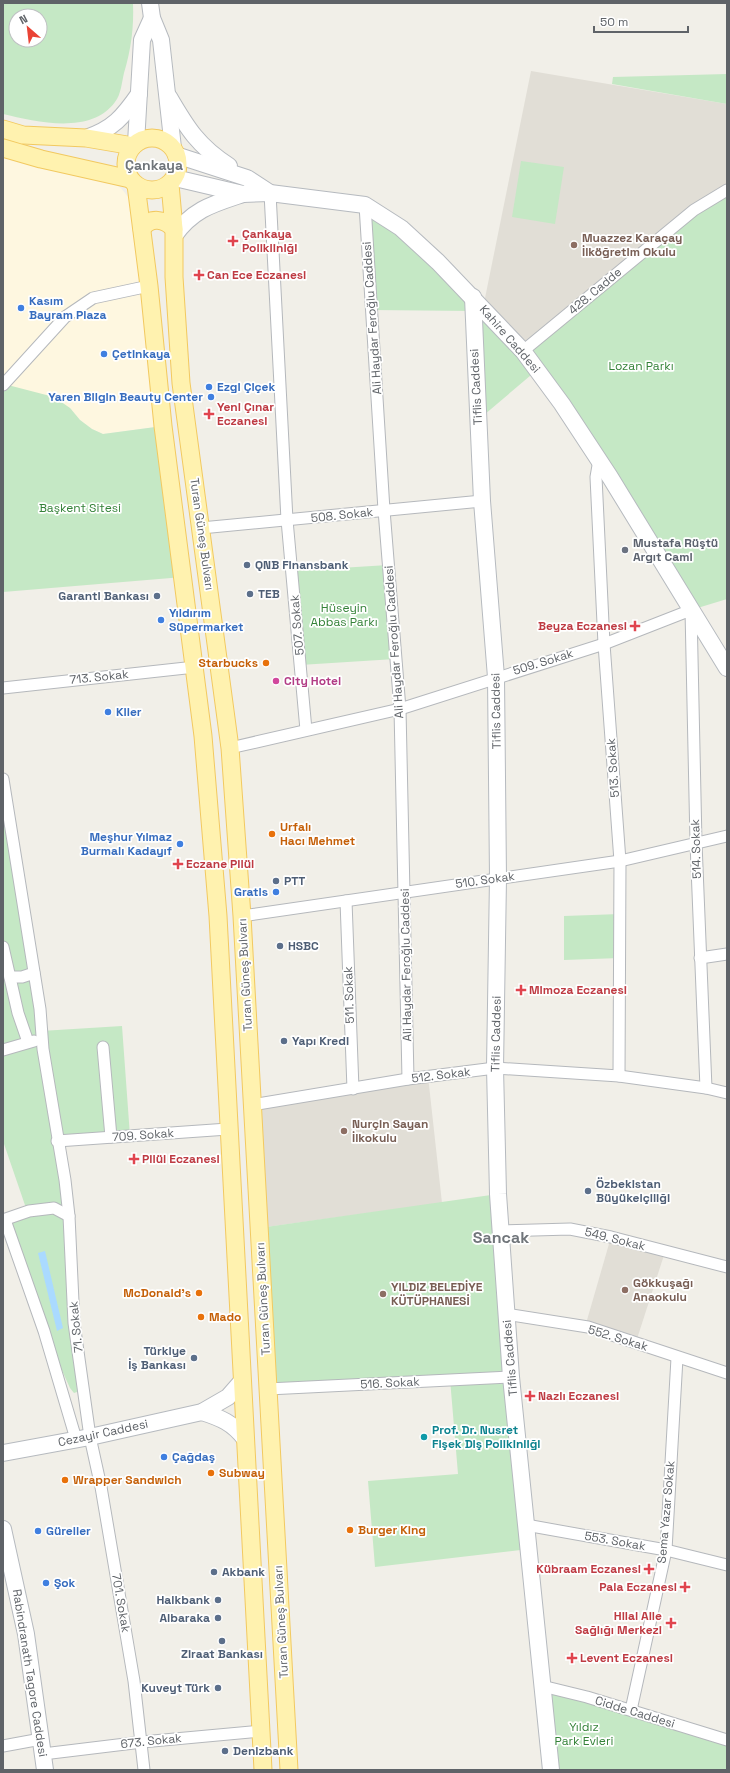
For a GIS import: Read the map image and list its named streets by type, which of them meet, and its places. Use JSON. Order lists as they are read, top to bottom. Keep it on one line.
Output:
{"streets":{"main road":["Turan Güneş Bulvarı"],"street":["428. Cadde","Ali Haydar Feroğlu Caddesi","Kahire Caddesi","Tiflis Caddesi","508. Sokak","507. Sokak","509. Sokak","713. Sokak","513. Sokak","514. Sokak","510. Sokak","511. Sokak","512. Sokak","709. Sokak","549. Sokak","71. Sokak","552. Sokak","516. Sokak","Cezayir Caddesi","Sema Yazar Sokak","553. Sokak","701. Sokak","Rabindranath Tagore Caddesi","Cidde Caddesi","673. Sokak"]},"crossings":[["428. Cadde","Kahire Caddesi"],["Ali Haydar Feroğlu Caddesi","Kahire Caddesi"],["Ali Haydar Feroğlu Caddesi","508. Sokak"],["Ali Haydar Feroğlu Caddesi","509. Sokak"],["Ali Haydar Feroğlu Caddesi","510. Sokak"],["Ali Haydar Feroğlu Caddesi","512. Sokak"],["Kahire Caddesi","Tiflis Caddesi"],["Kahire Caddesi","507. Sokak"],["Kahire Caddesi","509. Sokak"],["Kahire Caddesi","513. Sokak"],["Kahire Caddesi","514. Sokak"],["Tiflis Caddesi","508. Sokak"],["Tiflis Caddesi","509. Sokak"],["Tiflis Caddesi","510. Sokak"],["Tiflis Caddesi","512. Sokak"],["Tiflis Caddesi","549. Sokak"],["Tiflis Caddesi","552. Sokak"],["Tiflis Caddesi","516. Sokak"],["Tiflis Caddesi","553. Sokak"],["Tiflis Caddesi","Cidde Caddesi"],["508. Sokak","Turan Güneş Bulvarı"],["508. Sokak","507. Sokak"],["Turan Güneş Bulvarı","509. Sokak"],["Turan Güneş Bulvarı","713. Sokak"],["Turan Güneş Bulvarı","510. Sokak"],["Turan Güneş Bulvarı","512. Sokak"],["Turan Güneş Bulvarı","709. Sokak"],["Turan Güneş Bulvarı","516. Sokak"],["Turan Güneş Bulvarı","Cezayir Caddesi"],["Turan Güneş Bulvarı","673. Sokak"],["507. Sokak","509. Sokak"],["509. Sokak","513. Sokak"],["509. Sokak","514. Sokak"],["513. Sokak","510. Sokak"],["513. Sokak","512. Sokak"],["514. Sokak","510. Sokak"],["514. Sokak","512. Sokak"],["510. Sokak","511. Sokak"],["511. Sokak","512. Sokak"],["709. Sokak","71. Sokak"],["71. Sokak","Cezayir Caddesi"],["71. Sokak","701. Sokak"],["552. Sokak","Sema Yazar Sokak"],["Cezayir Caddesi","701. Sokak"],["Sema Yazar Sokak","553. Sokak"],["Sema Yazar Sokak","Cidde Caddesi"],["701. Sokak","673. Sokak"],["Rabindranath Tagore Caddesi","673. Sokak"]],"districts":["Çankaya","Sancak"],"parks":["Lozan Parkı","Başkent Sitesi","Hüseyin Abbas Parkı","Yıldız Park Evleri"],"places":{"health":["Çankaya Polikliniği","Can Ece Eczanesi","Yeni Çınar Eczanesi","Beyza Eczanesi","Eczane Pilül","Mimoza Eczanesi","Pilül Eczanesi","Nazlı Eczanesi","Kübraam Eczanesi","Pala Eczanesi","Hilal Aile Sağlığı Merkezi","Levent Eczanesi"],"other":["Muazzez Karaçay İlköğretim Okulu","Kasım Bayram Plaza","Çetinkaya","Ezgi Çiçek","Yaren Bilgin Beauty Center","Mustafa Rüştü Argıt Cami","QNB Finansbank","TEB","Garanti Bankası","Yıldırım Süpermarket","Starbucks","City Hotel","Kiler","Urfalı Hacı Mehmet","Meşhur Yılmaz Burmalı Kadayıf","PTT","Gratis","HSBC","Yapı Kredi","Nurçin Sayan İlkokulu","Özbekistan Büyükelçiliği","Gökkuşağı Anaokulu","McDonald's","YILDIZ BELEDİYE KÜTÜPHANESİ","Mado","Türkiye İş Bankası","Prof. Dr. Nusret Fişek Diş Polikinliği","Çağdaş","Subway","Wrapper Sandwich","Burger King","Güreller","Akbank","Şok","Halkbank","Albaraka","Ziraat Bankası","Kuveyt Türk","Denizbank"]},"scale_bar":"50 m","north":"top left"}
